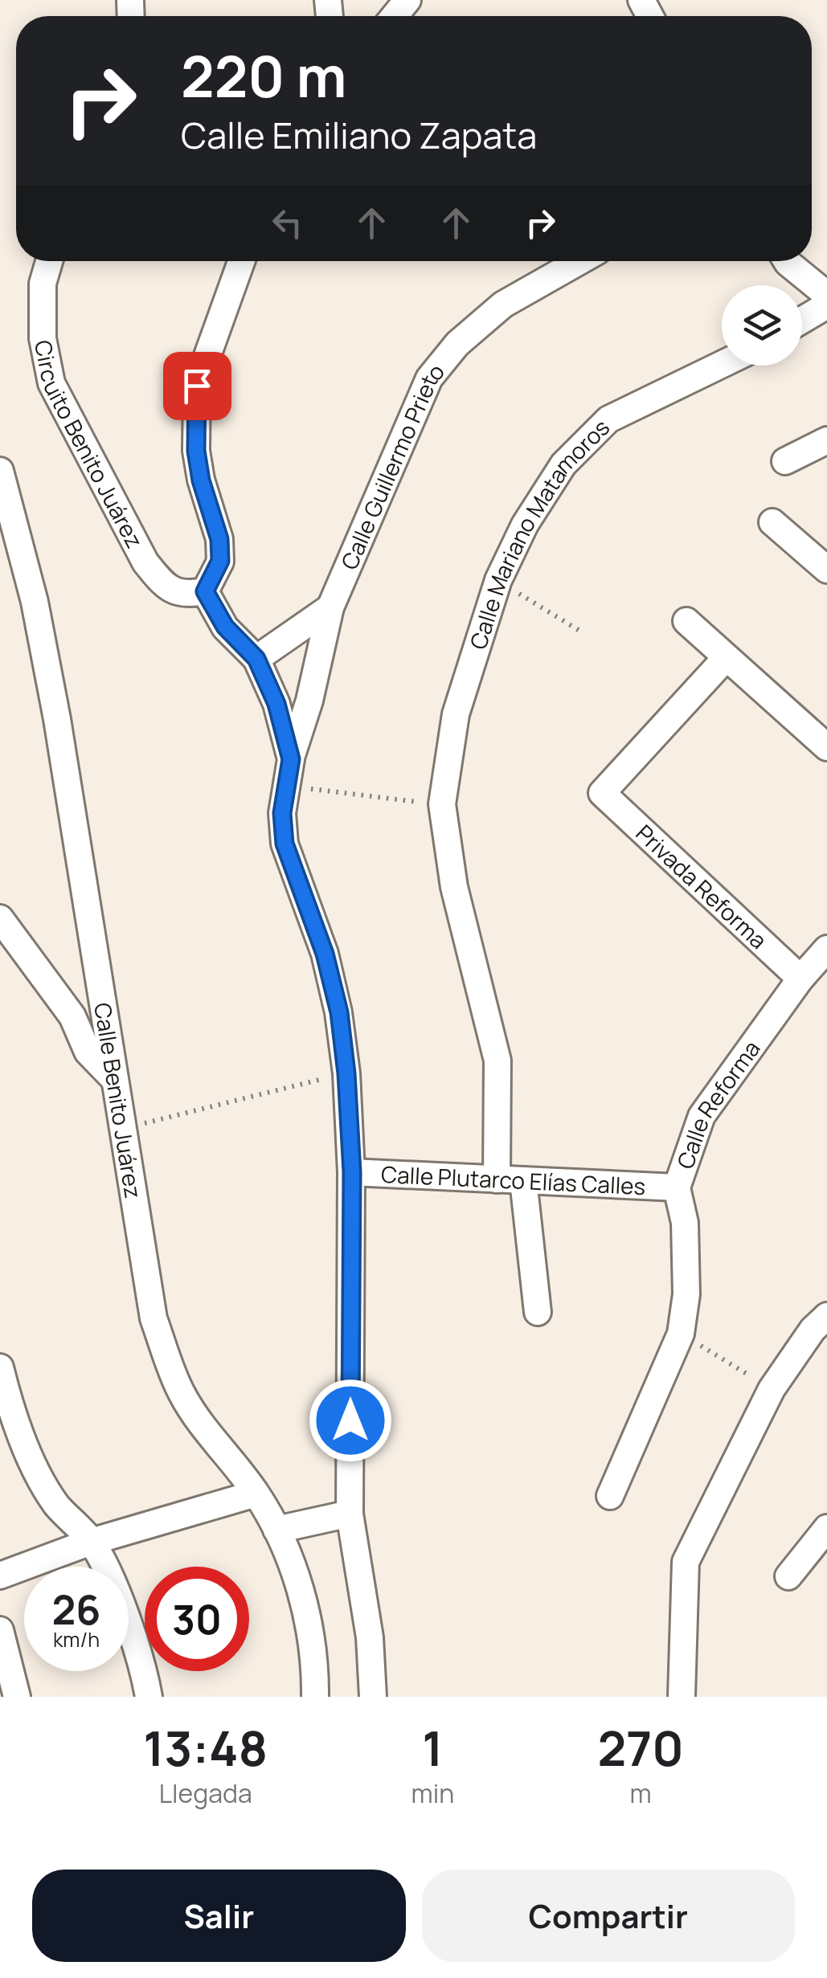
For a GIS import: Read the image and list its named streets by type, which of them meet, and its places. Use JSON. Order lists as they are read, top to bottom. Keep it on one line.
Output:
{"streets":{"street":["Circuito Benito Juárez","Calle Guillermo Prieto","Calle Mariano Matamoros","Privada Reforma","Calle Benito Juárez","Calle Reforma","Calle Plutarco Elías Calles"]},"crossings":[["Calle Guillermo Prieto","Calle Plutarco Elías Calles"],["Calle Mariano Matamoros","Calle Plutarco Elías Calles"],["Privada Reforma","Calle Reforma"],["Calle Reforma","Calle Plutarco Elías Calles"]],"page":{"turn":["220 m","Calle Emiliano Zapata"],"speed":"26 km/h","limit":"30","eta":["13:48","Llegada","1","min","270","m"],"buttons":["Salir","Compartir"]}}
